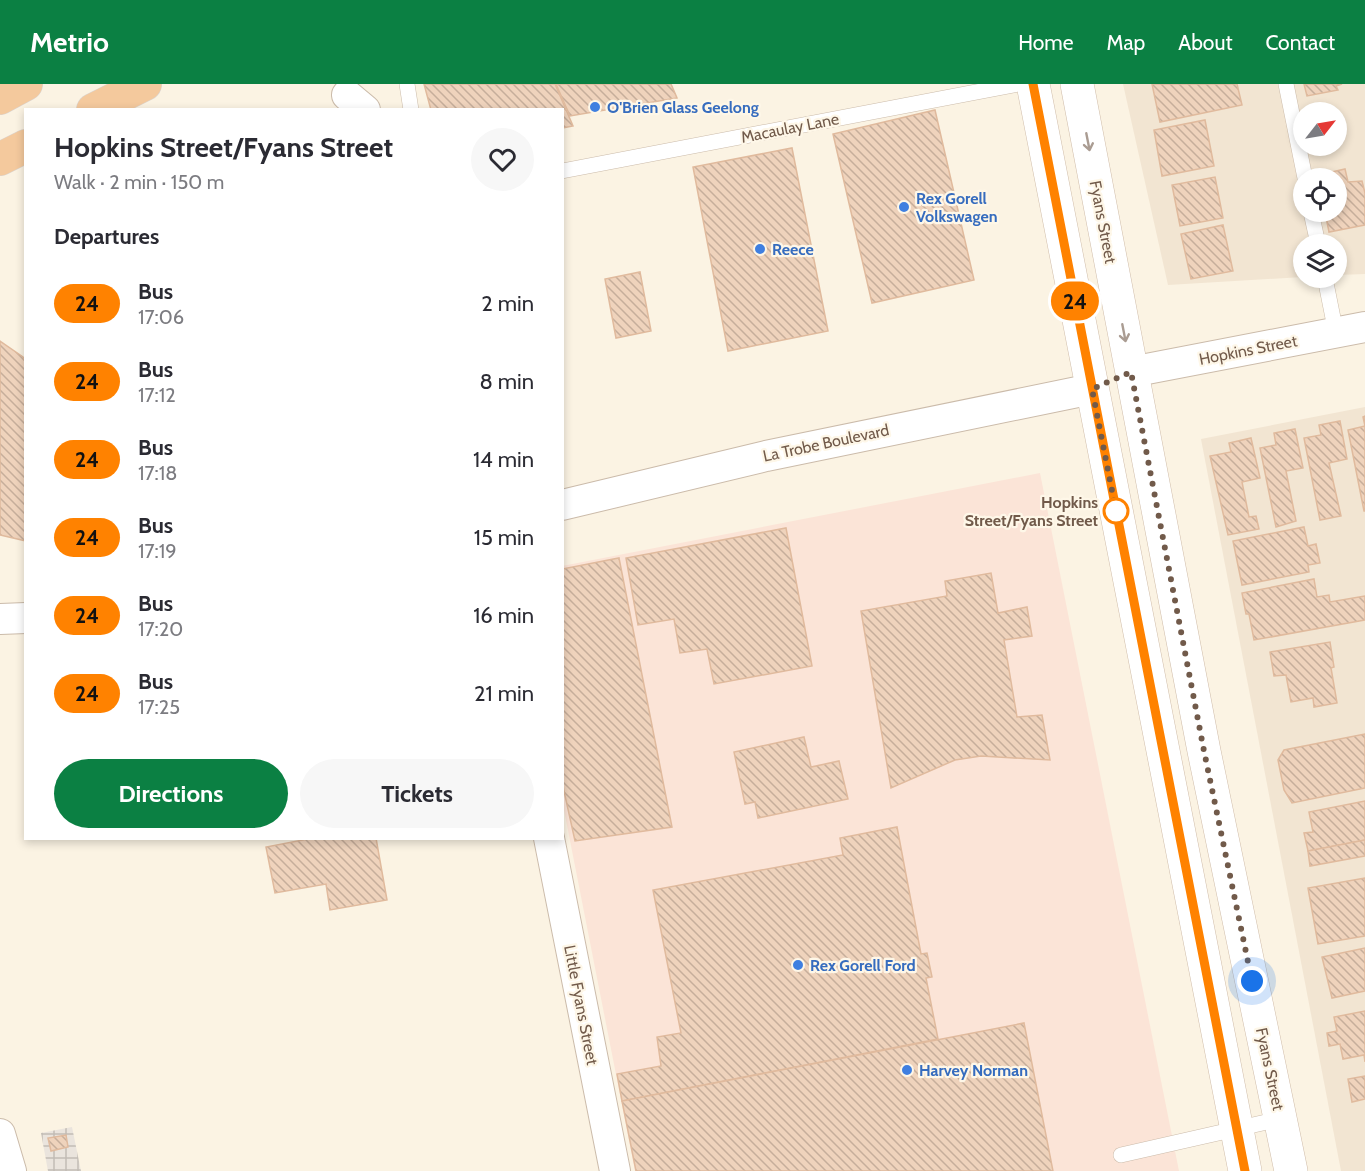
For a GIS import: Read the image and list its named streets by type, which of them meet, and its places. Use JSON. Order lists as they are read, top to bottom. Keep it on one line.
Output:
{"streets":{"main road":["Fyans Street"],"street":["Hopkins Street","La Trobe Boulevard","Little Fyans Street"],"lane":["Macaulay Lane"]},"crossings":[["Fyans Street","Hopkins Street"]],"places":["O'Brien Glass Geelong","Rex Gorell Volkswagen","Reece","Hopkins Street/Fyans Street","Rex Gorell Ford","Harvey Norman"],"lines":["bus line 24"],"north":"top right","page":{"header":"Metrio","nav":["Home","Map","About","Contact"],"on_map":"24","heading":[["Hopkins Street/Fyans Street","Walk · 2 min · 150 m"],"Departures"],"list":[{"mark":"24","name":"Bus","note":"17:06","value":"2 min"},{"mark":"24","name":"Bus","note":"17:12","value":"8 min"},{"mark":"24","name":"Bus","note":"17:18","value":"14 min"},{"mark":"24","name":"Bus","note":"17:19","value":"15 min"},{"mark":"24","name":"Bus","note":"17:20","value":"16 min"},{"mark":"24","name":"Bus","note":"17:25","value":"21 min"}],"buttons":["Directions","Tickets"]}}
